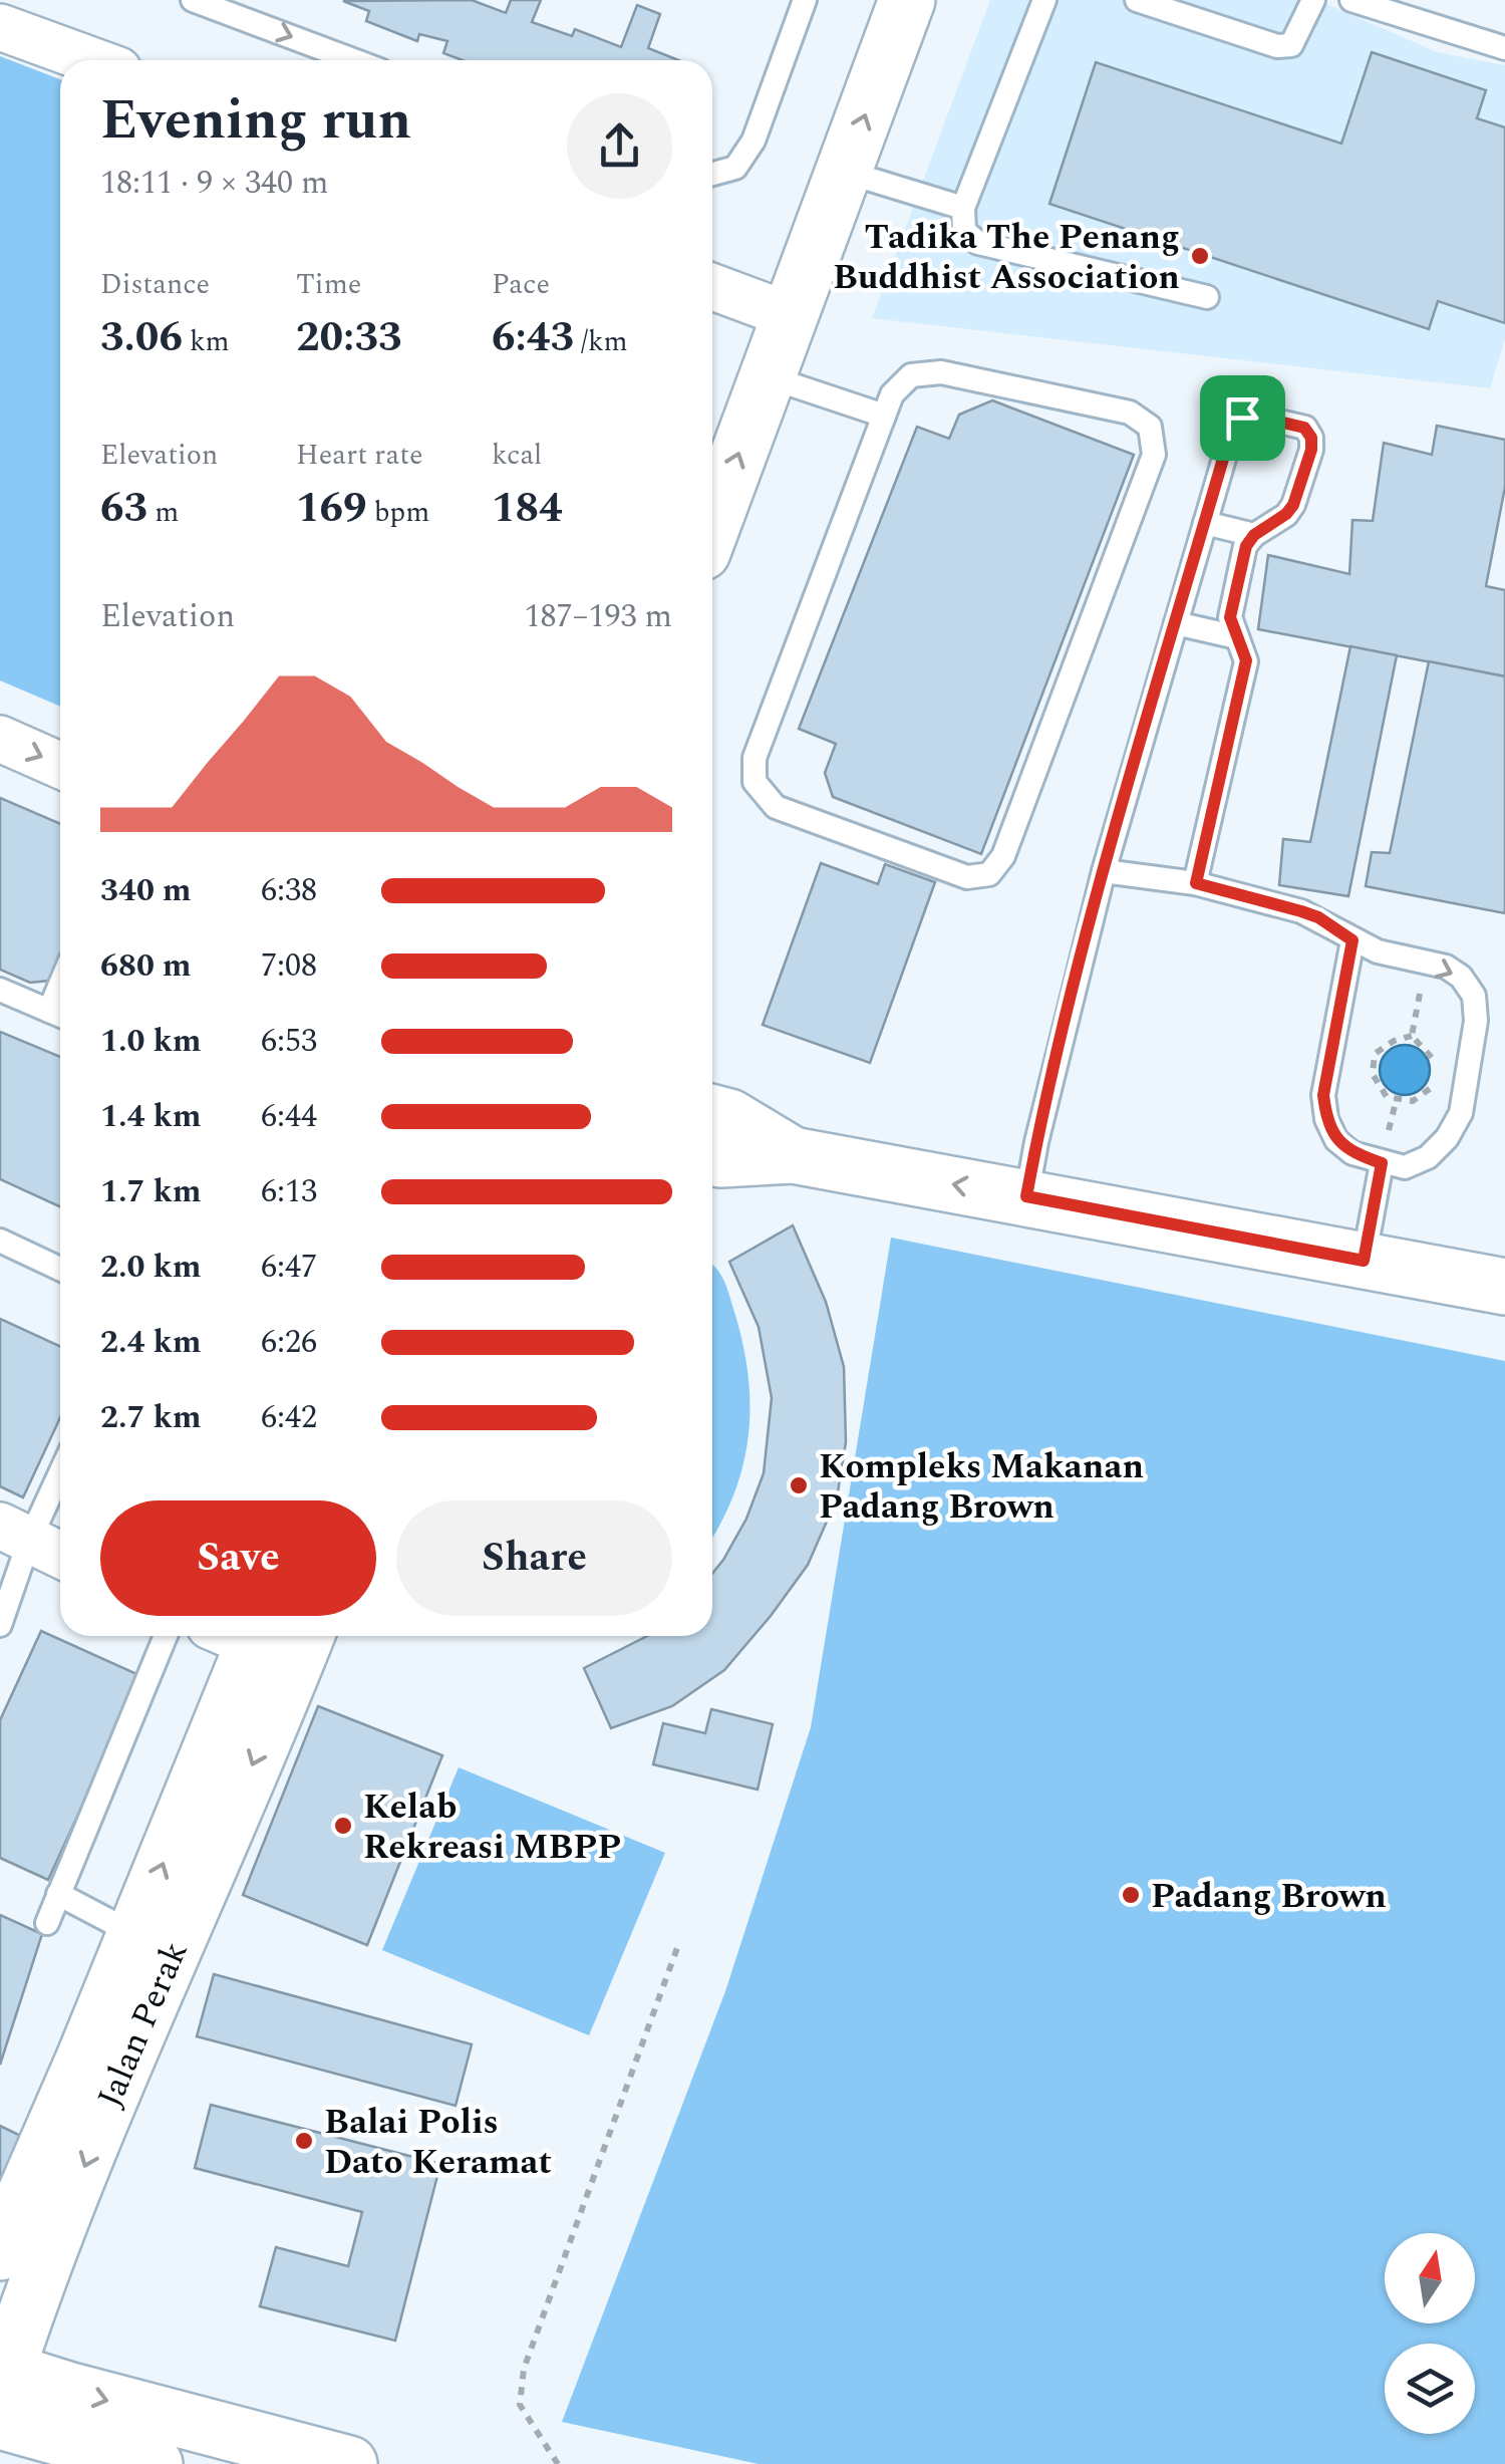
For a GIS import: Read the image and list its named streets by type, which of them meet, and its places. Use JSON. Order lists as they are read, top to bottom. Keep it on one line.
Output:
{"streets":{"main road":["Jalan Perak"]},"places":["Tadika The Penang Buddhist Association","Kompleks Makanan Padang Brown","Kelab Rekreasi MBPP","Padang Brown","Balai Polis Dato Keramat"],"north":"top","page":{"heading":["Evening run","18:11 · 9 × 340 m"],"stats":[["Distance","3.06 km"],["Time","20:33"],["Pace","6:43 /km"],["Elevation","63 m"],["Heart rate","169 bpm"],["kcal","184"]],"chart":["Elevation","187–193 m"],"list":[{"name":"340 m","note":"6:38"},{"name":"680 m","note":"7:08"},{"name":"1.0 km","note":"6:53"},{"name":"1.4 km","note":"6:44"},{"name":"1.7 km","note":"6:13"},{"name":"2.0 km","note":"6:47"},{"name":"2.4 km","note":"6:26"},{"name":"2.7 km","note":"6:42"}],"buttons":["Save","Share"]}}
